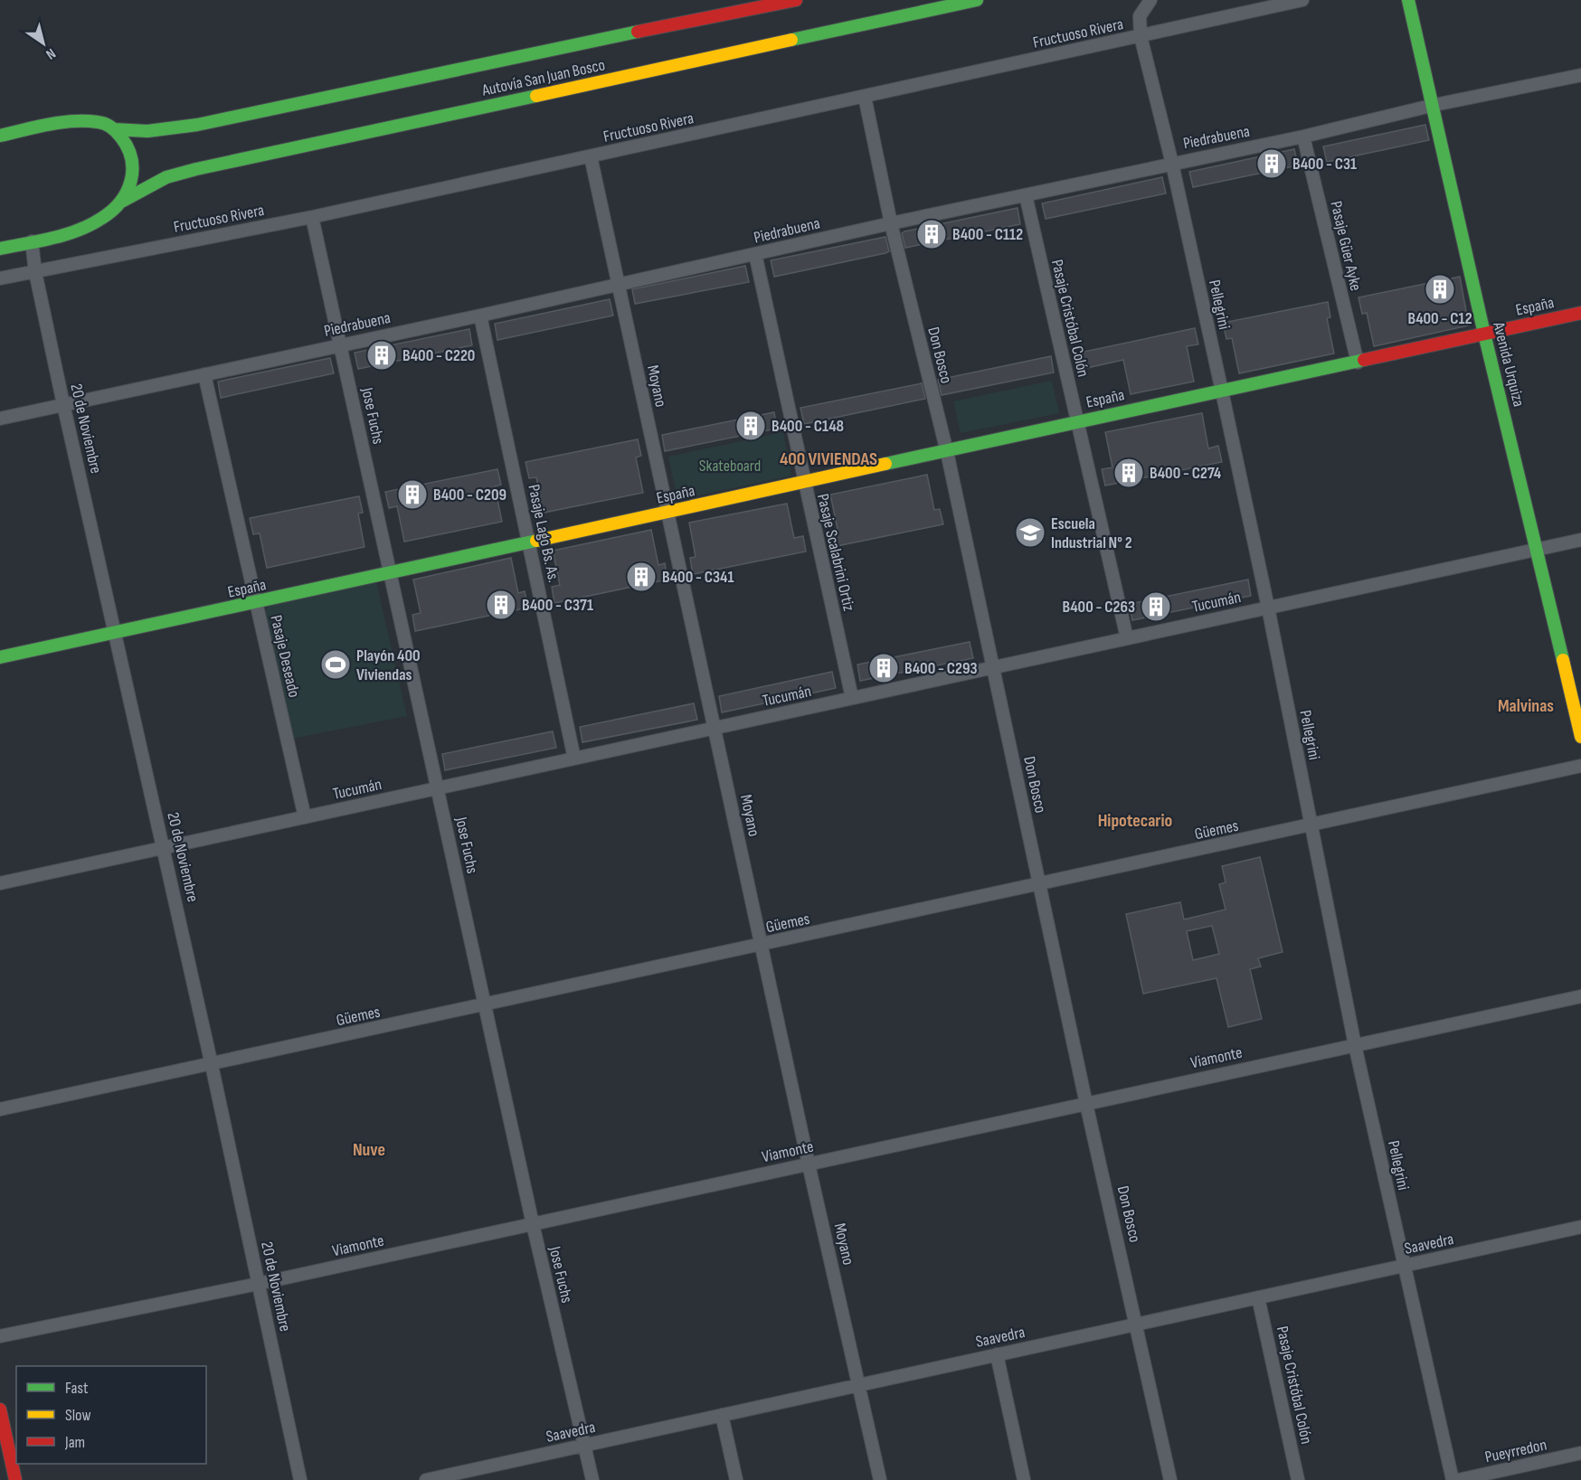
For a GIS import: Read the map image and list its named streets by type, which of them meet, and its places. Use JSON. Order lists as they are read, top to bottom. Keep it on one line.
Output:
{"streets":{"street":["Fructuoso Rivera","Autovía San Juan Bosco","Piedrabuena","Pasaje Güer Ayke","Pellegrini","España","Pasaje Cristóbal Colón","Don Bosco","Avenida Urquiza","Moyano","Jose Fuchs","20 de Noviembre","Pasaje Lago Bs. As.","Pasaje Scalabrini Ortiz","Tucumán","Pasaje Deseado","Güemes","Viamonte","Saavedra","Pueyrredon"]},"crossings":[["Fructuoso Rivera","Pellegrini"],["Fructuoso Rivera","Don Bosco"],["Fructuoso Rivera","Moyano"],["Fructuoso Rivera","Jose Fuchs"],["Fructuoso Rivera","20 de Noviembre"],["Piedrabuena","Pasaje Güer Ayke"],["Piedrabuena","Pellegrini"],["Piedrabuena","Pasaje Cristóbal Colón"],["Piedrabuena","Don Bosco"],["Piedrabuena","Avenida Urquiza"],["Piedrabuena","Moyano"],["Piedrabuena","Jose Fuchs"],["Piedrabuena","20 de Noviembre"],["Piedrabuena","Pasaje Lago Bs. As."],["Piedrabuena","Pasaje Scalabrini Ortiz"],["Piedrabuena","Pasaje Deseado"],["Pasaje Güer Ayke","España"],["Pellegrini","España"],["Pellegrini","Tucumán"],["Pellegrini","Güemes"],["Pellegrini","Viamonte"],["Pellegrini","Saavedra"],["España","Pasaje Cristóbal Colón"],["España","Don Bosco"],["España","Avenida Urquiza"],["España","Moyano"],["España","Jose Fuchs"],["España","20 de Noviembre"],["España","Pasaje Lago Bs. As."],["España","Pasaje Scalabrini Ortiz"],["España","Pasaje Deseado"],["Pasaje Cristóbal Colón","Tucumán"],["Pasaje Cristóbal Colón","Saavedra"],["Don Bosco","Tucumán"],["Don Bosco","Güemes"],["Don Bosco","Viamonte"],["Don Bosco","Saavedra"],["Avenida Urquiza","Tucumán"],["Moyano","Tucumán"],["Moyano","Güemes"],["Moyano","Viamonte"],["Moyano","Saavedra"],["Jose Fuchs","Tucumán"],["Jose Fuchs","Güemes"],["Jose Fuchs","Viamonte"],["Jose Fuchs","Saavedra"],["20 de Noviembre","Tucumán"],["20 de Noviembre","Güemes"],["20 de Noviembre","Viamonte"],["Pasaje Lago Bs. As.","Tucumán"],["Pasaje Scalabrini Ortiz","Tucumán"],["Tucumán","Pasaje Deseado"]],"districts":["400 VIVIENDAS","Malvinas","Hipotecario","Nuve"],"parks":["Skateboard"],"places":{"building":["B400 - C31","B400 - C112","B400 - C12","B400 - C220","B400 - C148","B400 - C274","B400 - C209","B400 - C341","B400 - C371","B400 - C263","B400 - C293"],"school or university":["Escuela Industrial N° 2"],"sports":["Playón 400 Viviendas"]},"legend":["Fast","Slow","Jam"],"north":"bottom right"}
